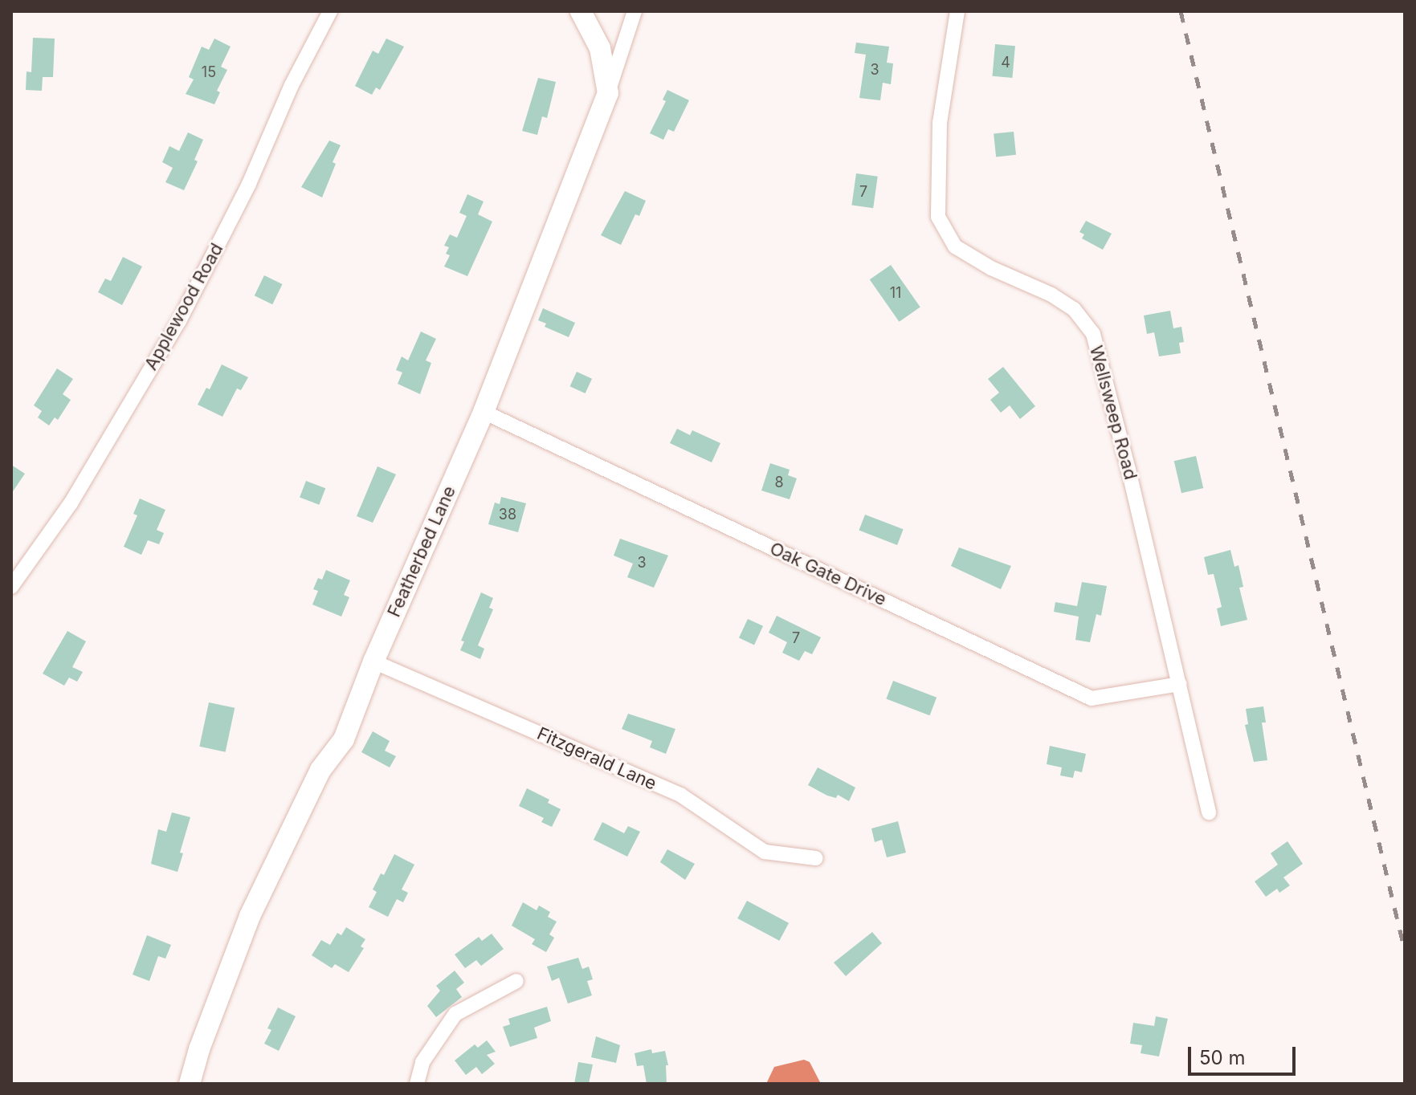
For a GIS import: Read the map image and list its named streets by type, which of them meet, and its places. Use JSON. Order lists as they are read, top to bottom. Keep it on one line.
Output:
{"streets":{"street":["Applewood Road","Wellsweep Road","Featherbed Lane","Oak Gate Drive","Fitzgerald Lane"]},"crossings":[["Wellsweep Road","Oak Gate Drive"],["Featherbed Lane","Oak Gate Drive"],["Featherbed Lane","Fitzgerald Lane"]],"house_numbers":["4","3","15","7","11","8","38","3","7"],"scale_bar":"50 m"}
